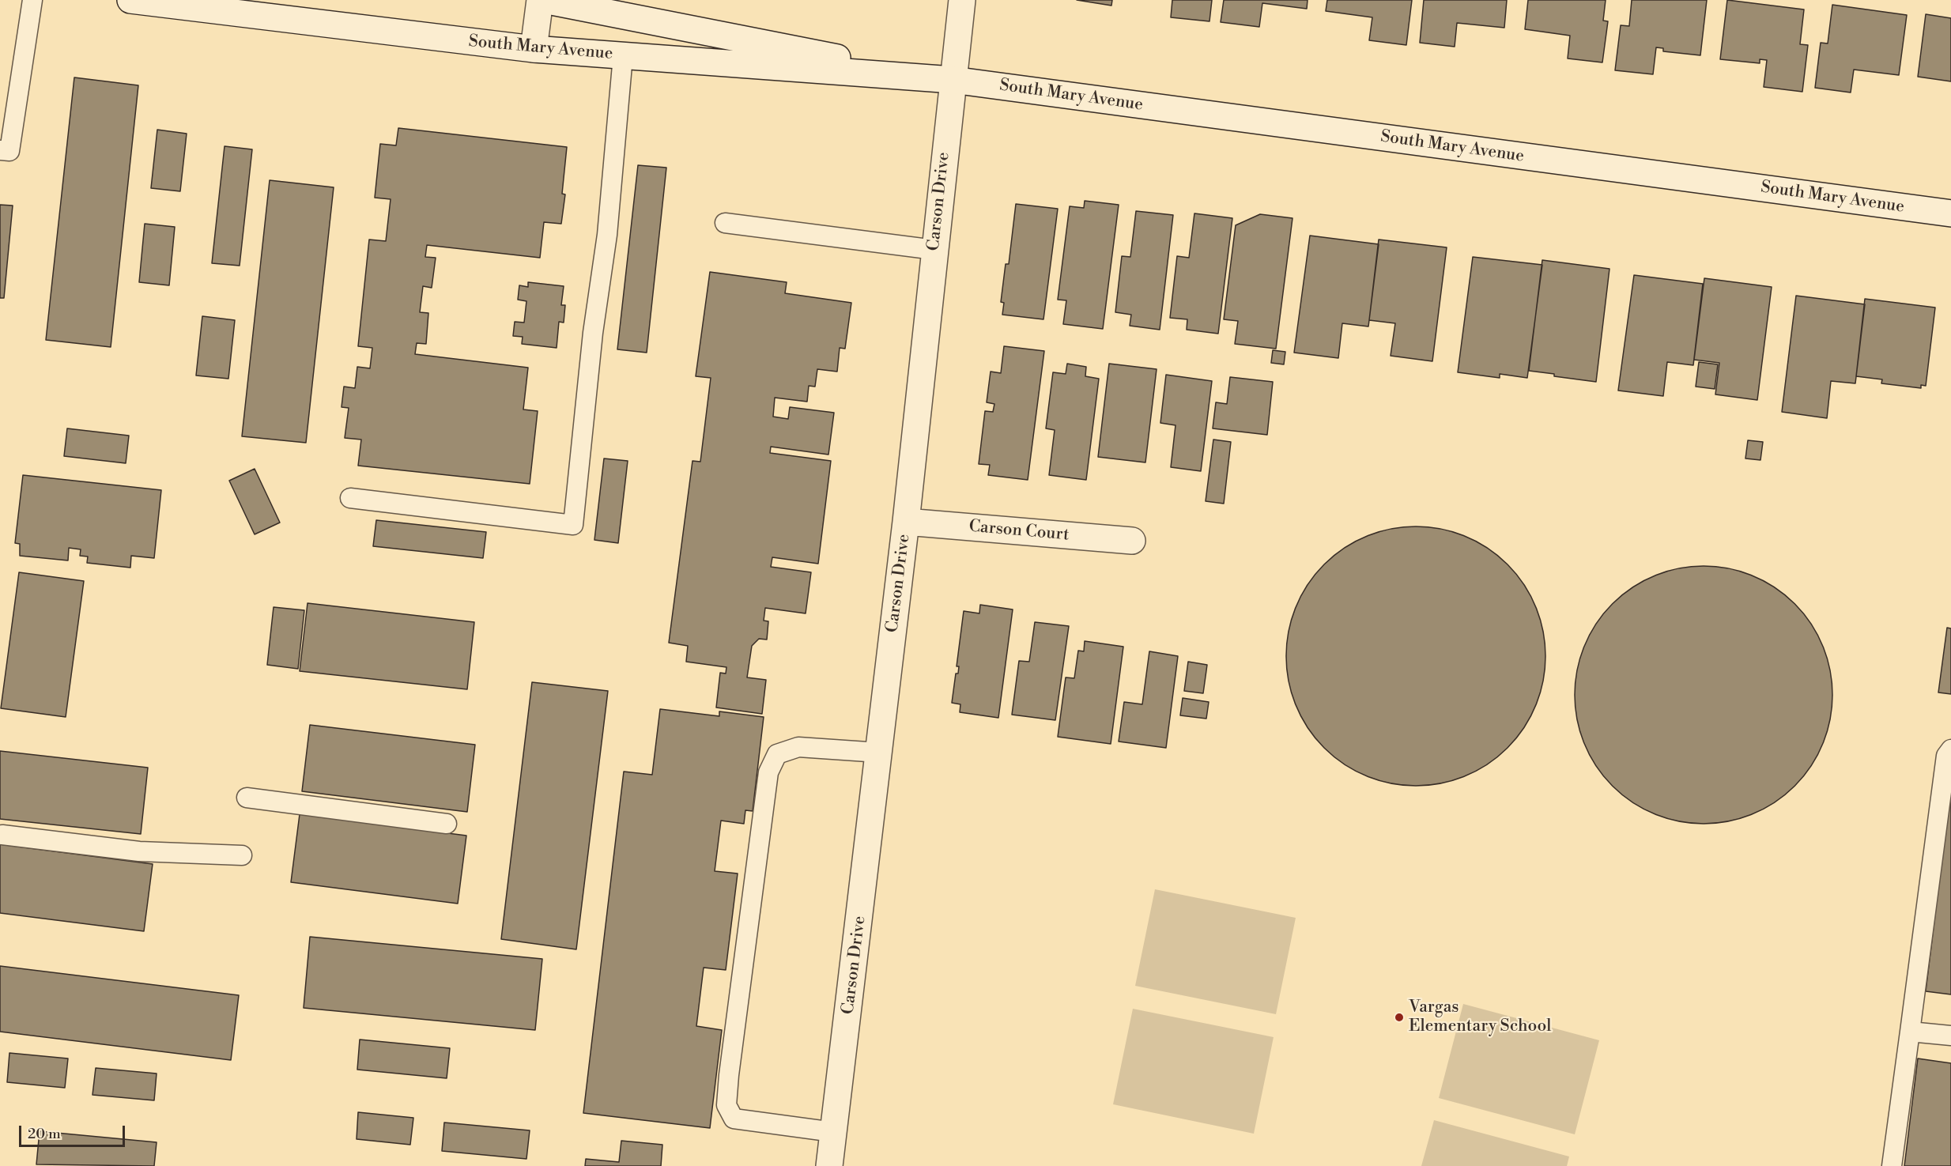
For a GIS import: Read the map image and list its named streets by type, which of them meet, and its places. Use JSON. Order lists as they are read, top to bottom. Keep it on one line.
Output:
{"streets":{"main road":["South Mary Avenue","Carson Drive","Carson Court"]},"crossings":[["South Mary Avenue","Carson Drive"],["Carson Drive","Carson Court"]],"places":["Vargas Elementary School"],"scale_bar":"20 m"}
